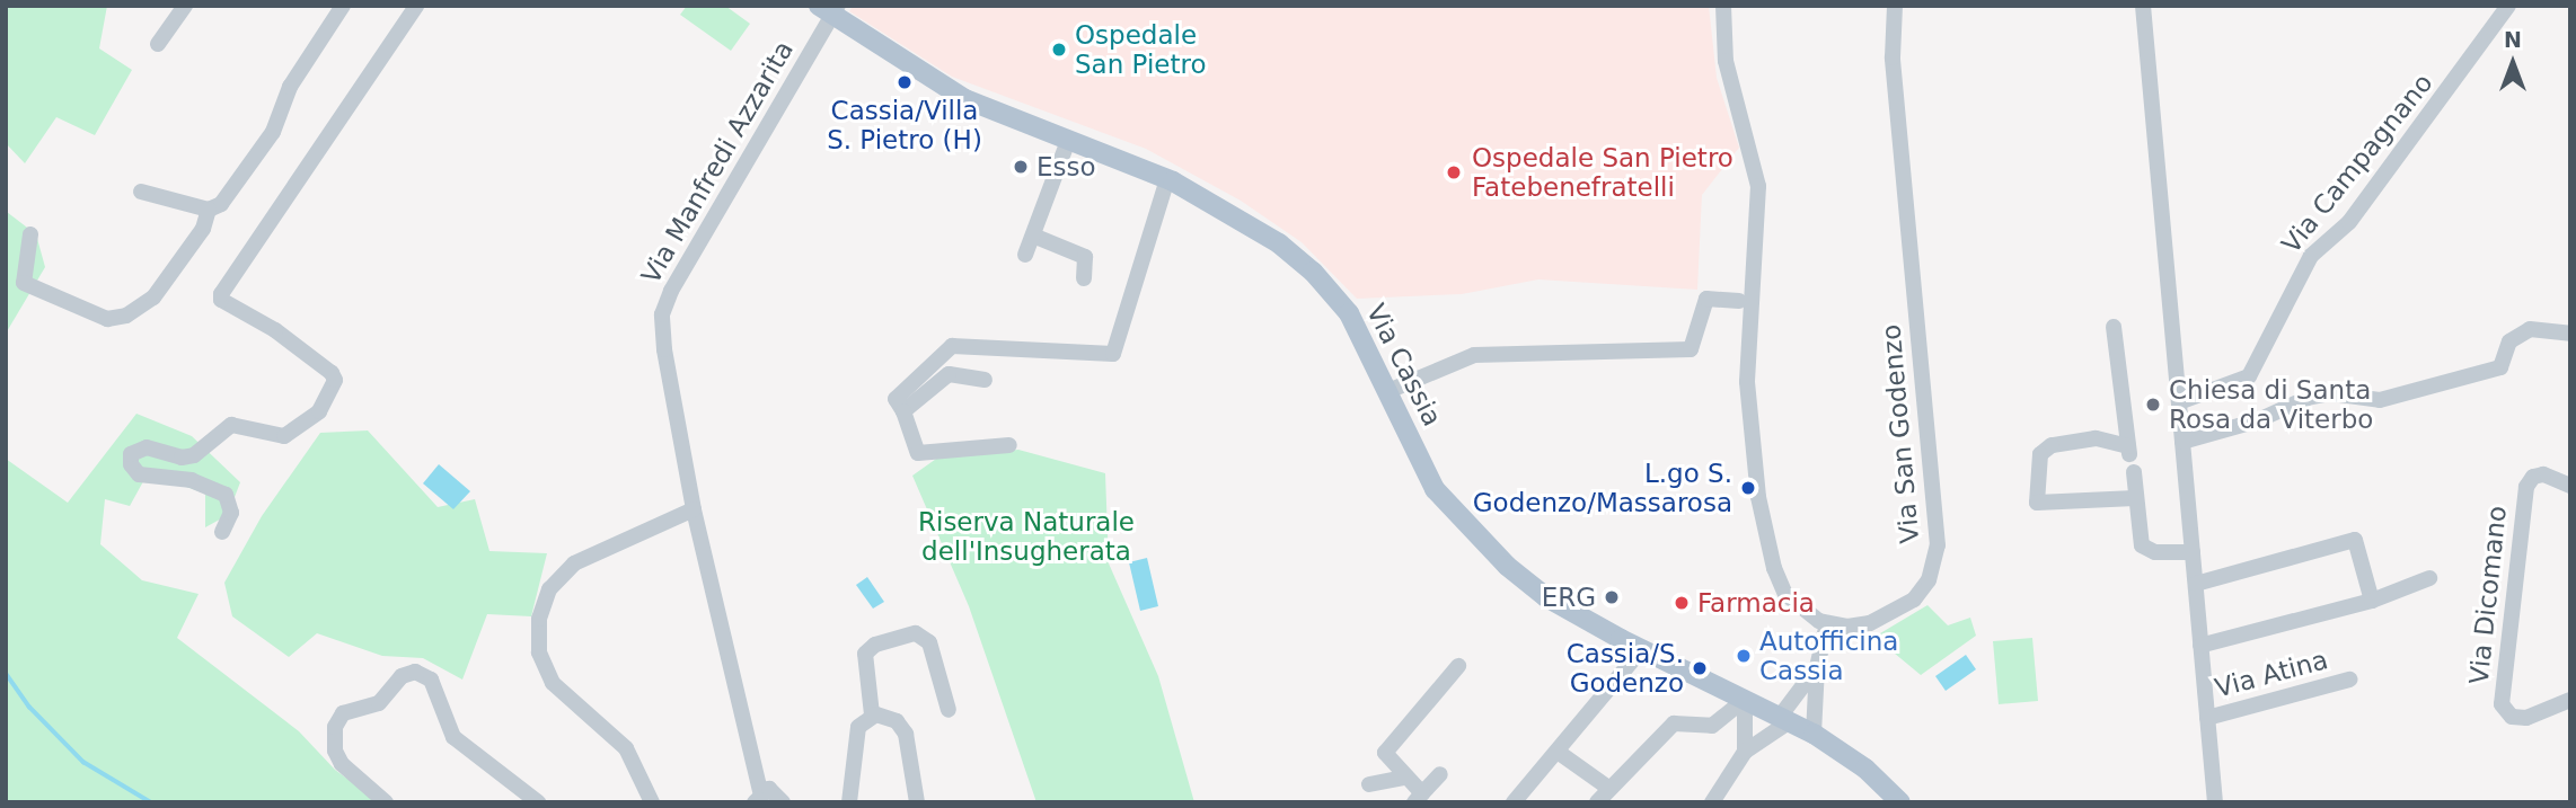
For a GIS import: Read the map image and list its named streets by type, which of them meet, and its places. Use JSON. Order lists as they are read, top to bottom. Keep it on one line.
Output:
{"streets":{"main road":["Via Cassia"],"street":["Via Manfredi Azzarita","Via Campagnano","Via San Godenzo","Via Dicomano","Via Atina"]},"crossings":[["Via Manfredi Azzarita","Via Cassia"]],"parks":["Riserva Naturale dell'Insugherata"],"places":["Ospedale San Pietro","Cassia/Villa S. Pietro (H)","Esso","Ospedale San Pietro Fatebenefratelli","Chiesa di Santa Rosa da Viterbo","L.go S. Godenzo/Massarosa","ERG","Farmacia","Autofficina Cassia","Cassia/S. Godenzo"],"north":"top"}
